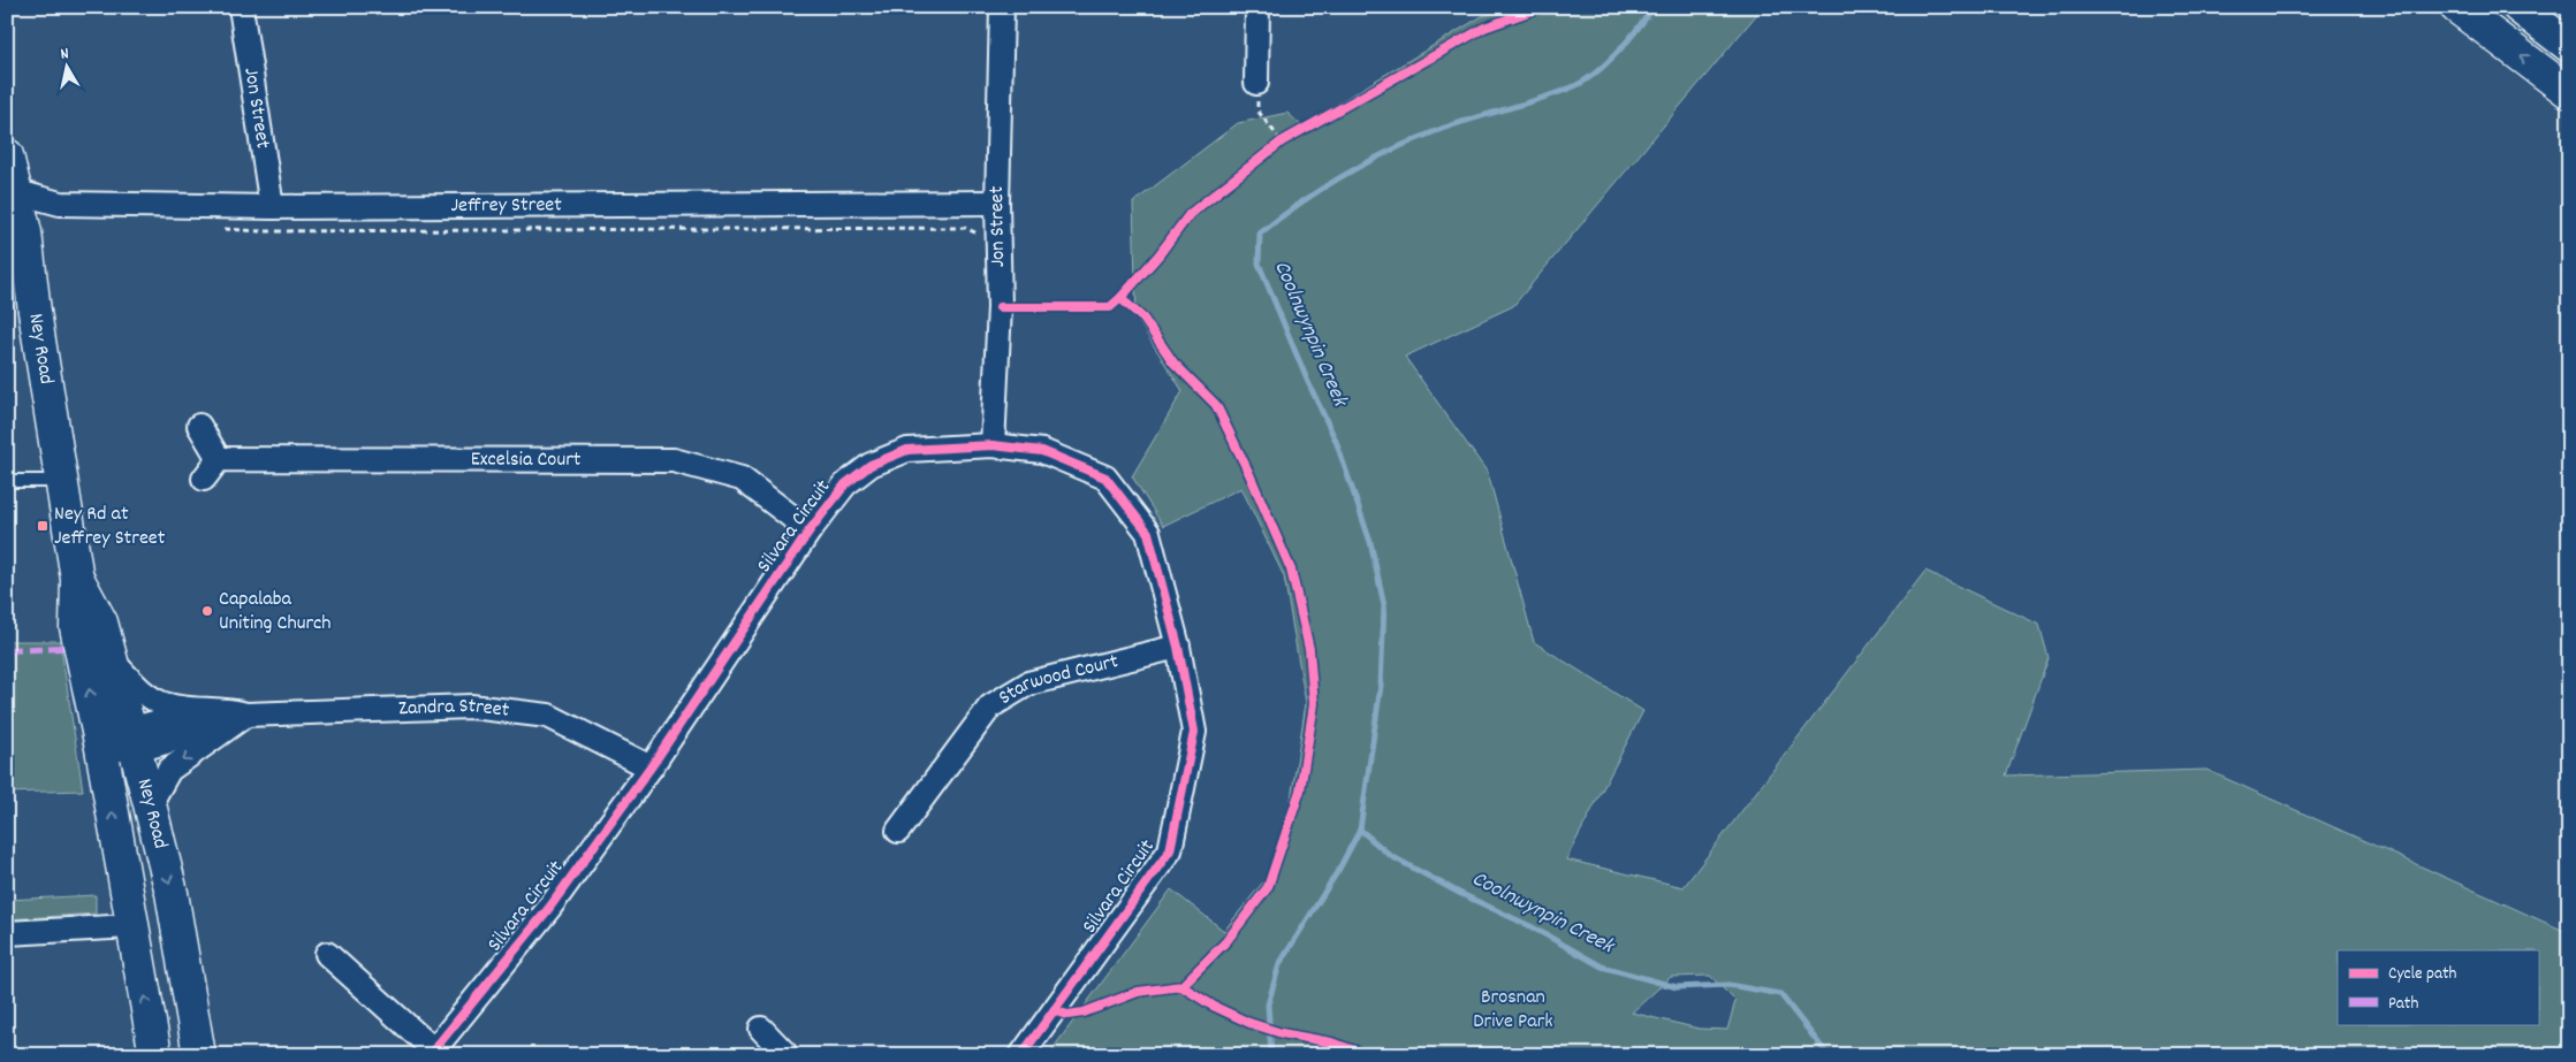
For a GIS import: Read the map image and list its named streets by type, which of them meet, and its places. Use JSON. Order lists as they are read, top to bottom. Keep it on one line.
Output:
{"streets":{"main road":["Ney Road"],"street":["Jon Street","Jeffrey Street","Excelsia Court","Silvara Circuit","Starwood Court","Zandra Street"]},"crossings":[["Jon Street","Jeffrey Street"],["Jon Street","Silvara Circuit"],["Jeffrey Street","Ney Road"],["Ney Road","Zandra Street"],["Excelsia Court","Silvara Circuit"],["Silvara Circuit","Starwood Court"],["Silvara Circuit","Zandra Street"]],"water":["Coolnwynpin Creek"],"parks":["Brosnan Drive Park"],"places":{"transit":["Ney Rd at Jeffrey Street"],"other":["Capalaba Uniting Church"]},"legend":["Cycle path","Path"],"north":"top"}
